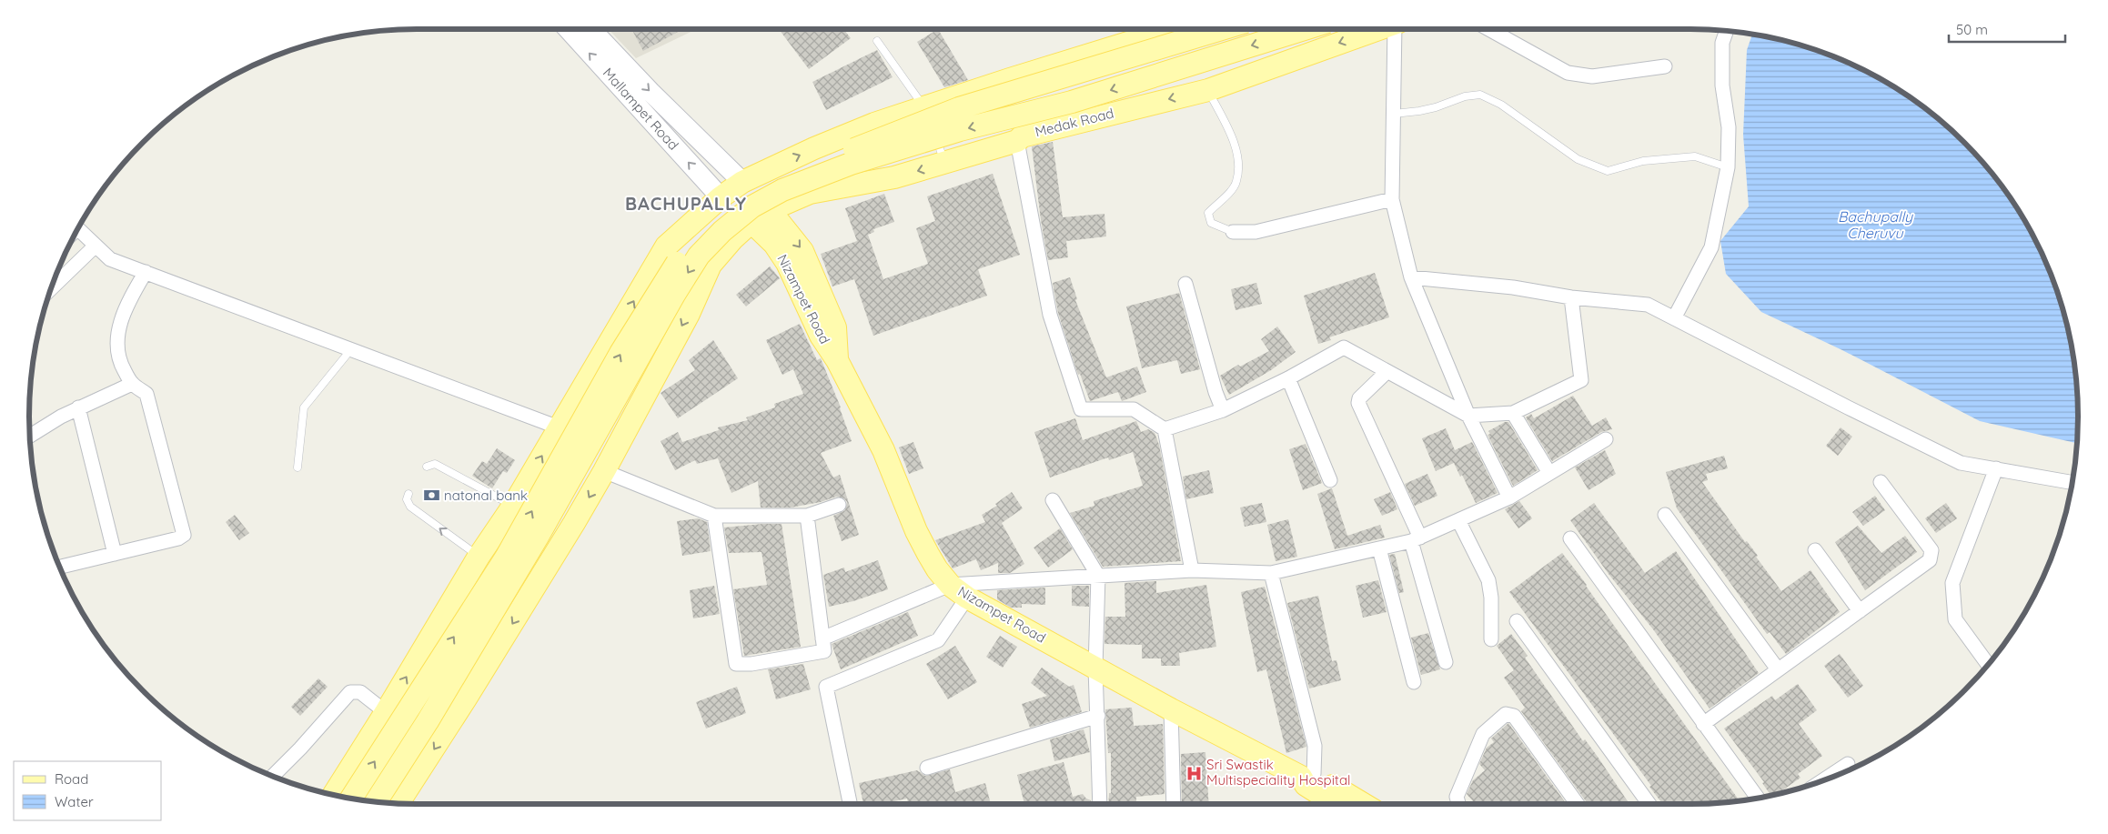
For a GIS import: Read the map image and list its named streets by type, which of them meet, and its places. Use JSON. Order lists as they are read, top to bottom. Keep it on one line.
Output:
{"streets":{"main road":["Mallampet Road","Medak Road","Nizampet Road"]},"crossings":[["Medak Road","Nizampet Road"]],"districts":["BACHUPALLY"],"water":["Bachupally Cheruvu"],"places":{"bank":["natonal bank"],"hospital":["Sri Swastik Multispeciality Hospital"]},"legend":["Road","Water"],"scale_bar":"50 m"}
